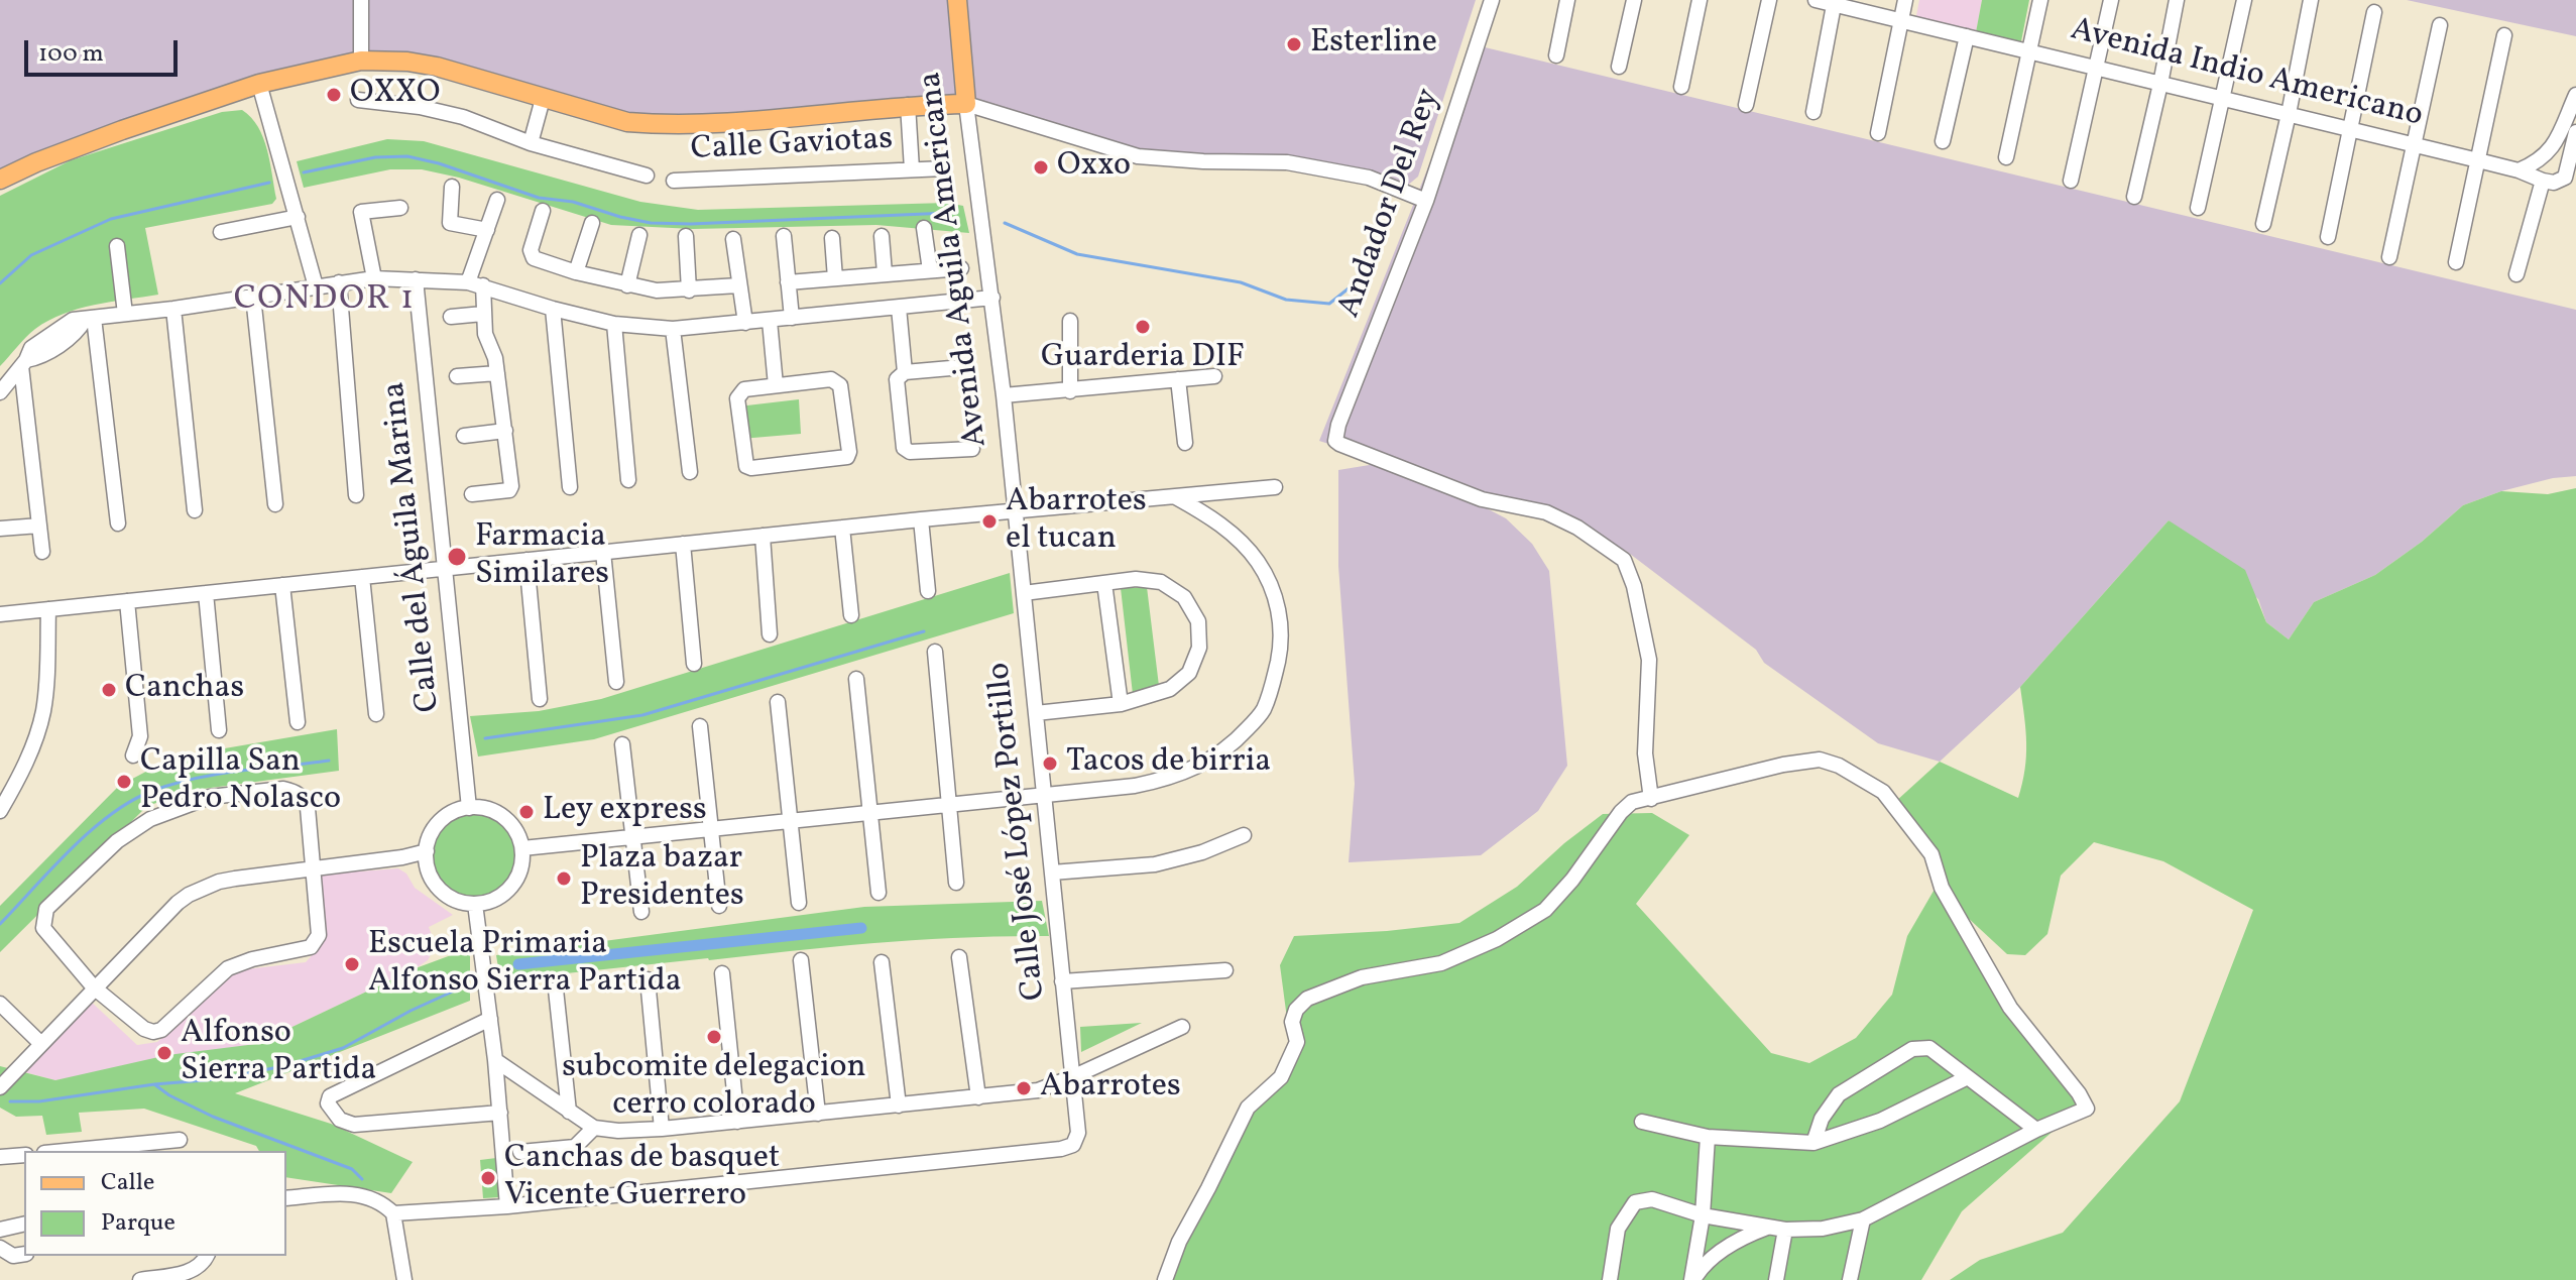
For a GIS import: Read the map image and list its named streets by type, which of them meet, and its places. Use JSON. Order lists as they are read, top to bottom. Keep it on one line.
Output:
{"streets":{"main road":["Avenida Aguila Americana"],"street":["Avenida Indio Americano","Calle Gaviotas","Andador Del Rey","Calle del Águila Marina","Calle José López Portillo"]},"crossings":[["Avenida Aguila Americana","Calle José López Portillo"]],"districts":["CONDOR 1"],"places":["Esterline","OXXO","Oxxo","Guarderia DIF","Abarrotes el tucan","Farmacia Similares","Canchas","Tacos de birria","Capilla San Pedro Nolasco","Ley express","Plaza bazar Presidentes","Escuela Primaria Alfonso Sierra Partida","subcomite delegacion cerro colorado","Alfonso Sierra Partida","Abarrotes","Canchas de basquet Vicente Guerrero"],"legend":["Calle","Parque"],"scale_bar":"100 m"}
